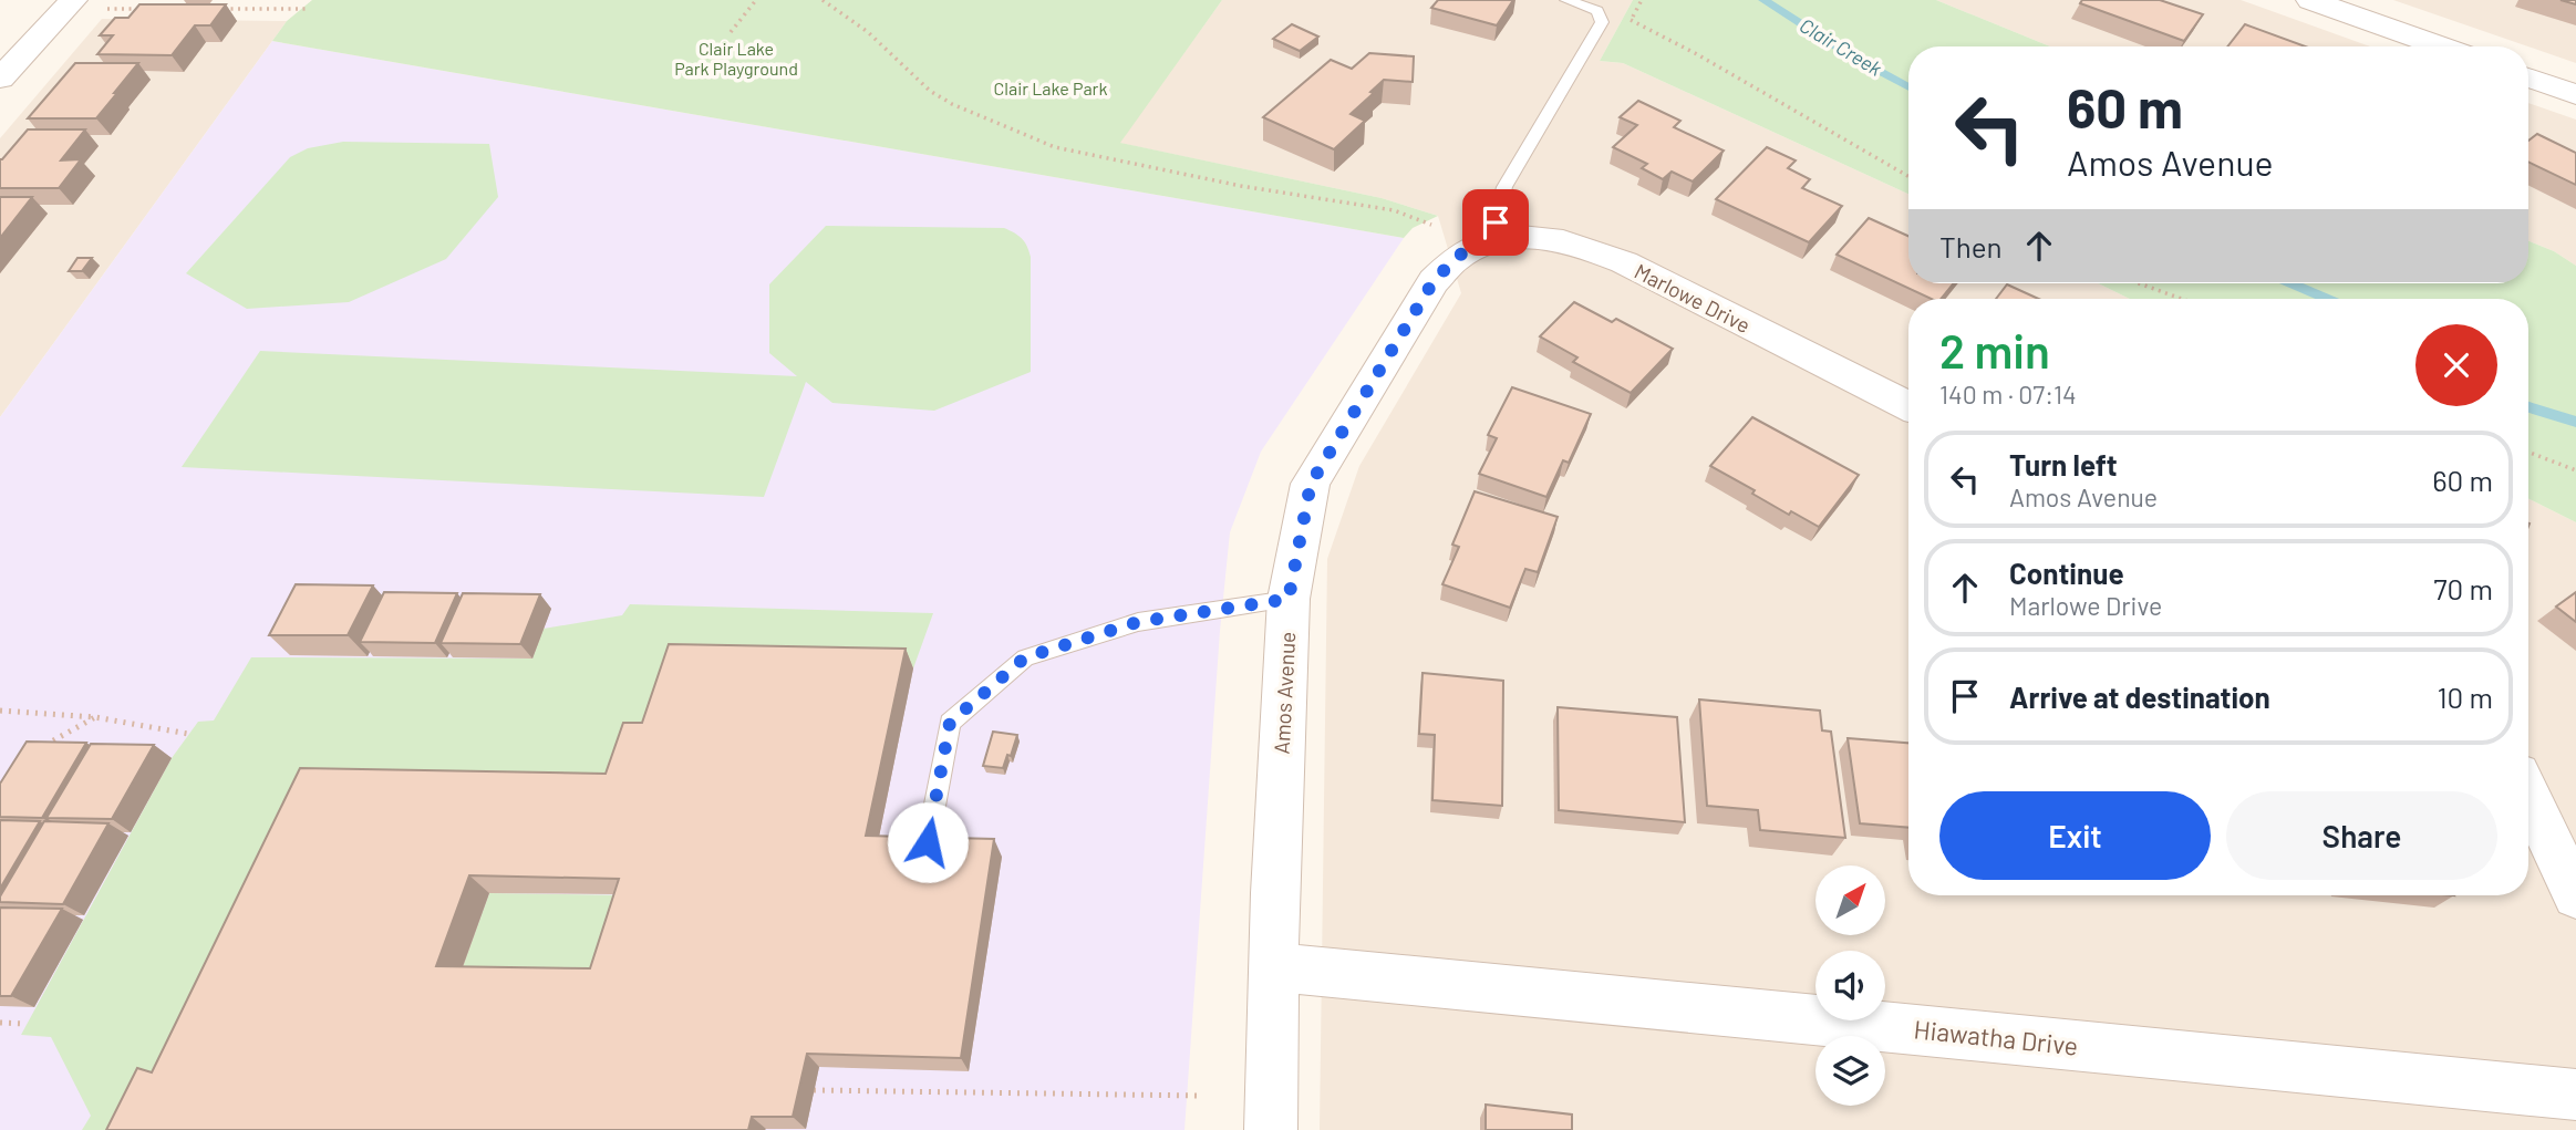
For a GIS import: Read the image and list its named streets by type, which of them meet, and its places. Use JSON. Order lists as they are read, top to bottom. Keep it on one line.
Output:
{"streets":{"street":["Marlowe Drive","Amos Avenue","Hiawatha Drive"]},"crossings":[["Marlowe Drive","Amos Avenue"],["Amos Avenue","Hiawatha Drive"]],"water":["Clair Creek"],"parks":["Clair Lake Park Playground","Clair Lake Park"],"north":"top right","page":{"turn":["60 m","Amos Avenue"],"then":"Then","heading":["2 min","140 m · 07:14"],"list":[{"name":"Turn left","note":"Amos Avenue","value":"60 m"},{"name":"Continue","note":"Marlowe Drive","value":"70 m"},{"name":"Arrive at destination","value":"10 m"}],"buttons":["Exit","Share"]}}
